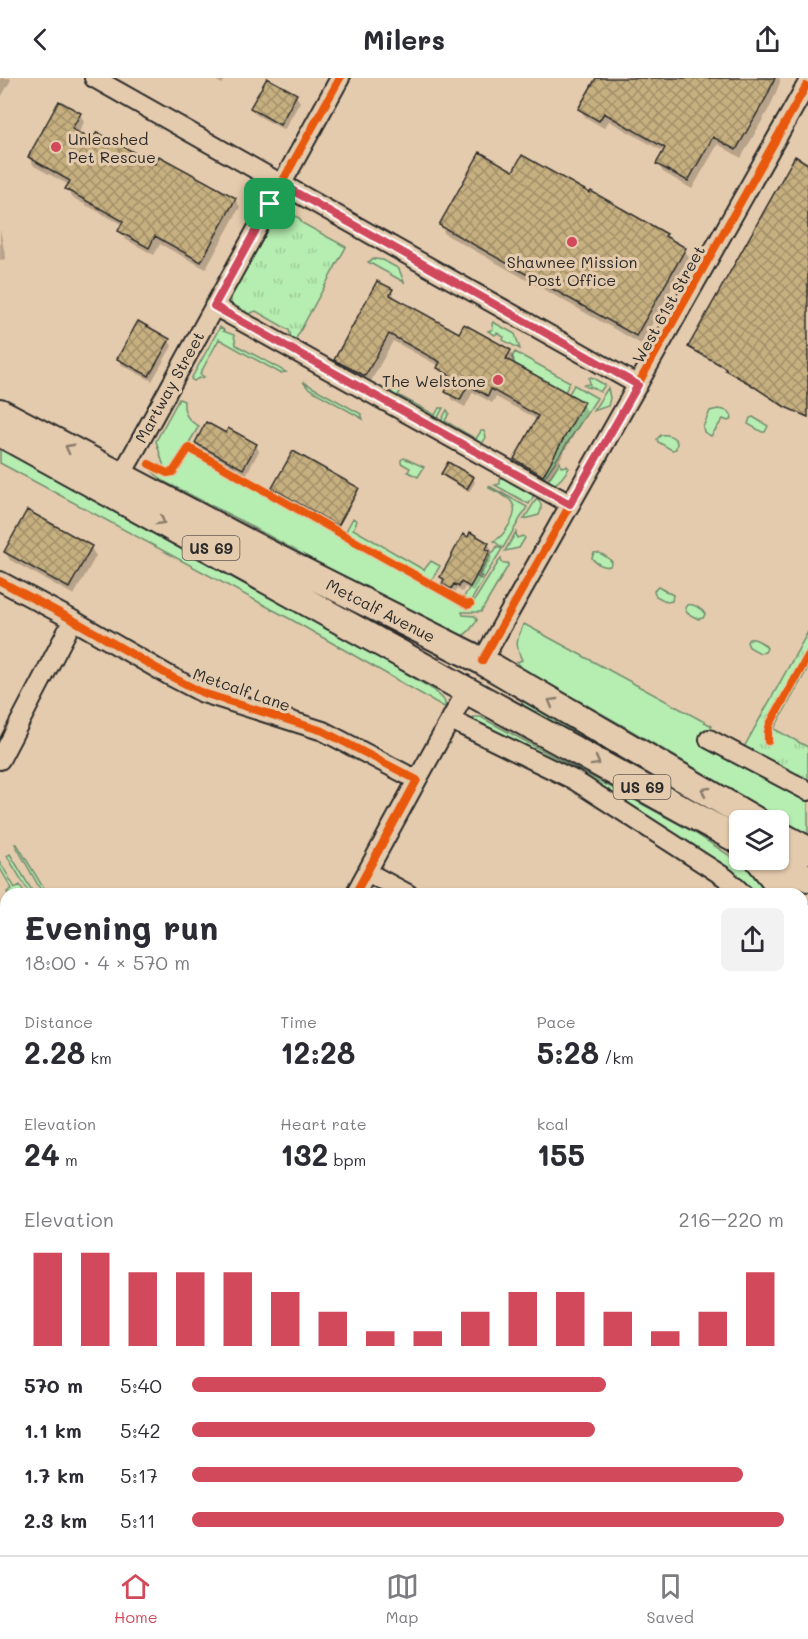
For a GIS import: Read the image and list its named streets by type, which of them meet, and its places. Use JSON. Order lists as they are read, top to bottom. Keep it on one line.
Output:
{"streets":{"highway":["US 69","Metcalf Avenue"],"street":["West 61st Street","Martway Street","Metcalf Lane"]},"crossings":[["West 61st Street","Metcalf Avenue"],["Martway Street","Metcalf Avenue"]],"places":["Unleashed Pet Rescue","Shawnee Mission Post Office","The Welstone"],"page":{"header":"Milers","heading":["Evening run","18:00 · 4 × 570 m"],"stats":[["Distance","2.28 km"],["Time","12:28"],["Pace","5:28 /km"],["Elevation","24 m"],["Heart rate","132 bpm"],["kcal","155"]],"chart":["Elevation","216–220 m"],"list":[{"name":"570 m","note":"5:40"},{"name":"1.1 km","note":"5:42"},{"name":"1.7 km","note":"5:17"},{"name":"2.3 km","note":"5:11"}],"tabs":["Home","Map","Saved"]}}
